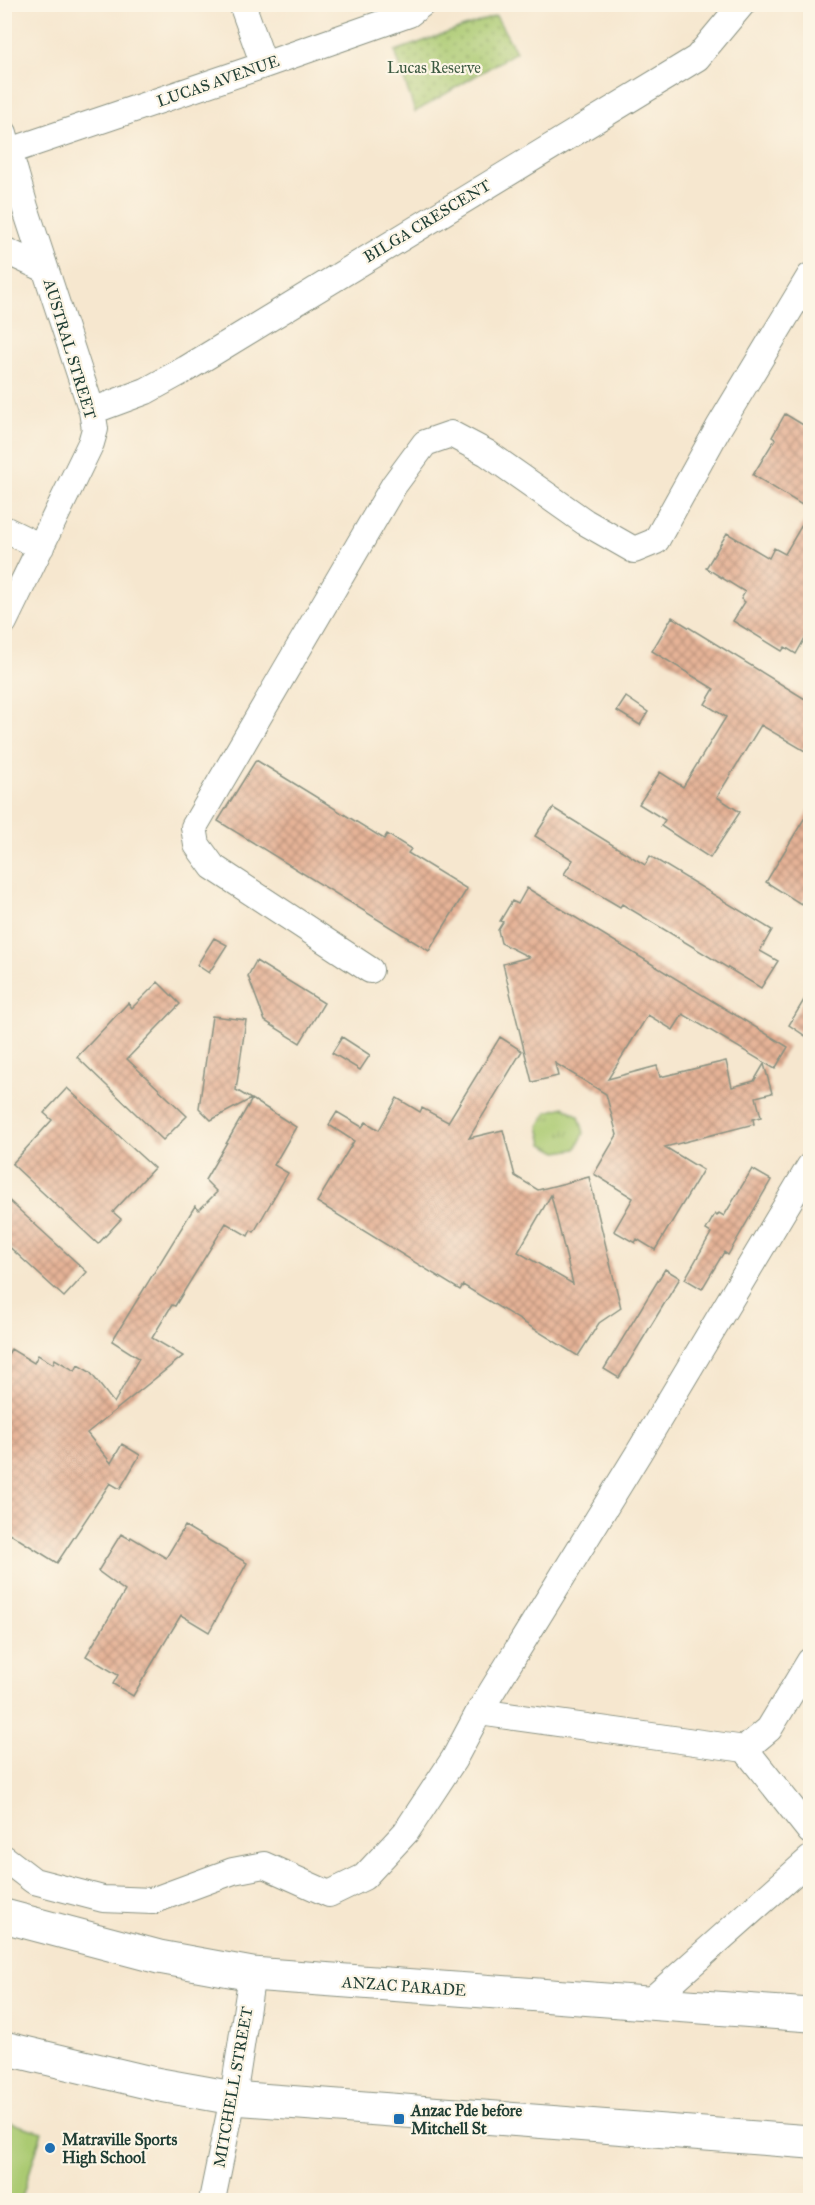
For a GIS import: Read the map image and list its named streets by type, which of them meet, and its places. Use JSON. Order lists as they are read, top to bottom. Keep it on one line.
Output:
{"streets":{"main road":["ANZAC PARADE"],"street":["LUCAS AVENUE","BILGA CRESCENT","AUSTRAL STREET","MITCHELL STREET"]},"crossings":[["LUCAS AVENUE","AUSTRAL STREET"],["BILGA CRESCENT","AUSTRAL STREET"],["ANZAC PARADE","MITCHELL STREET"]],"parks":["Lucas Reserve"],"places":{"transit":["Anzac Pde before Mitchell St"],"other":["Matraville Sports High School"]}}
